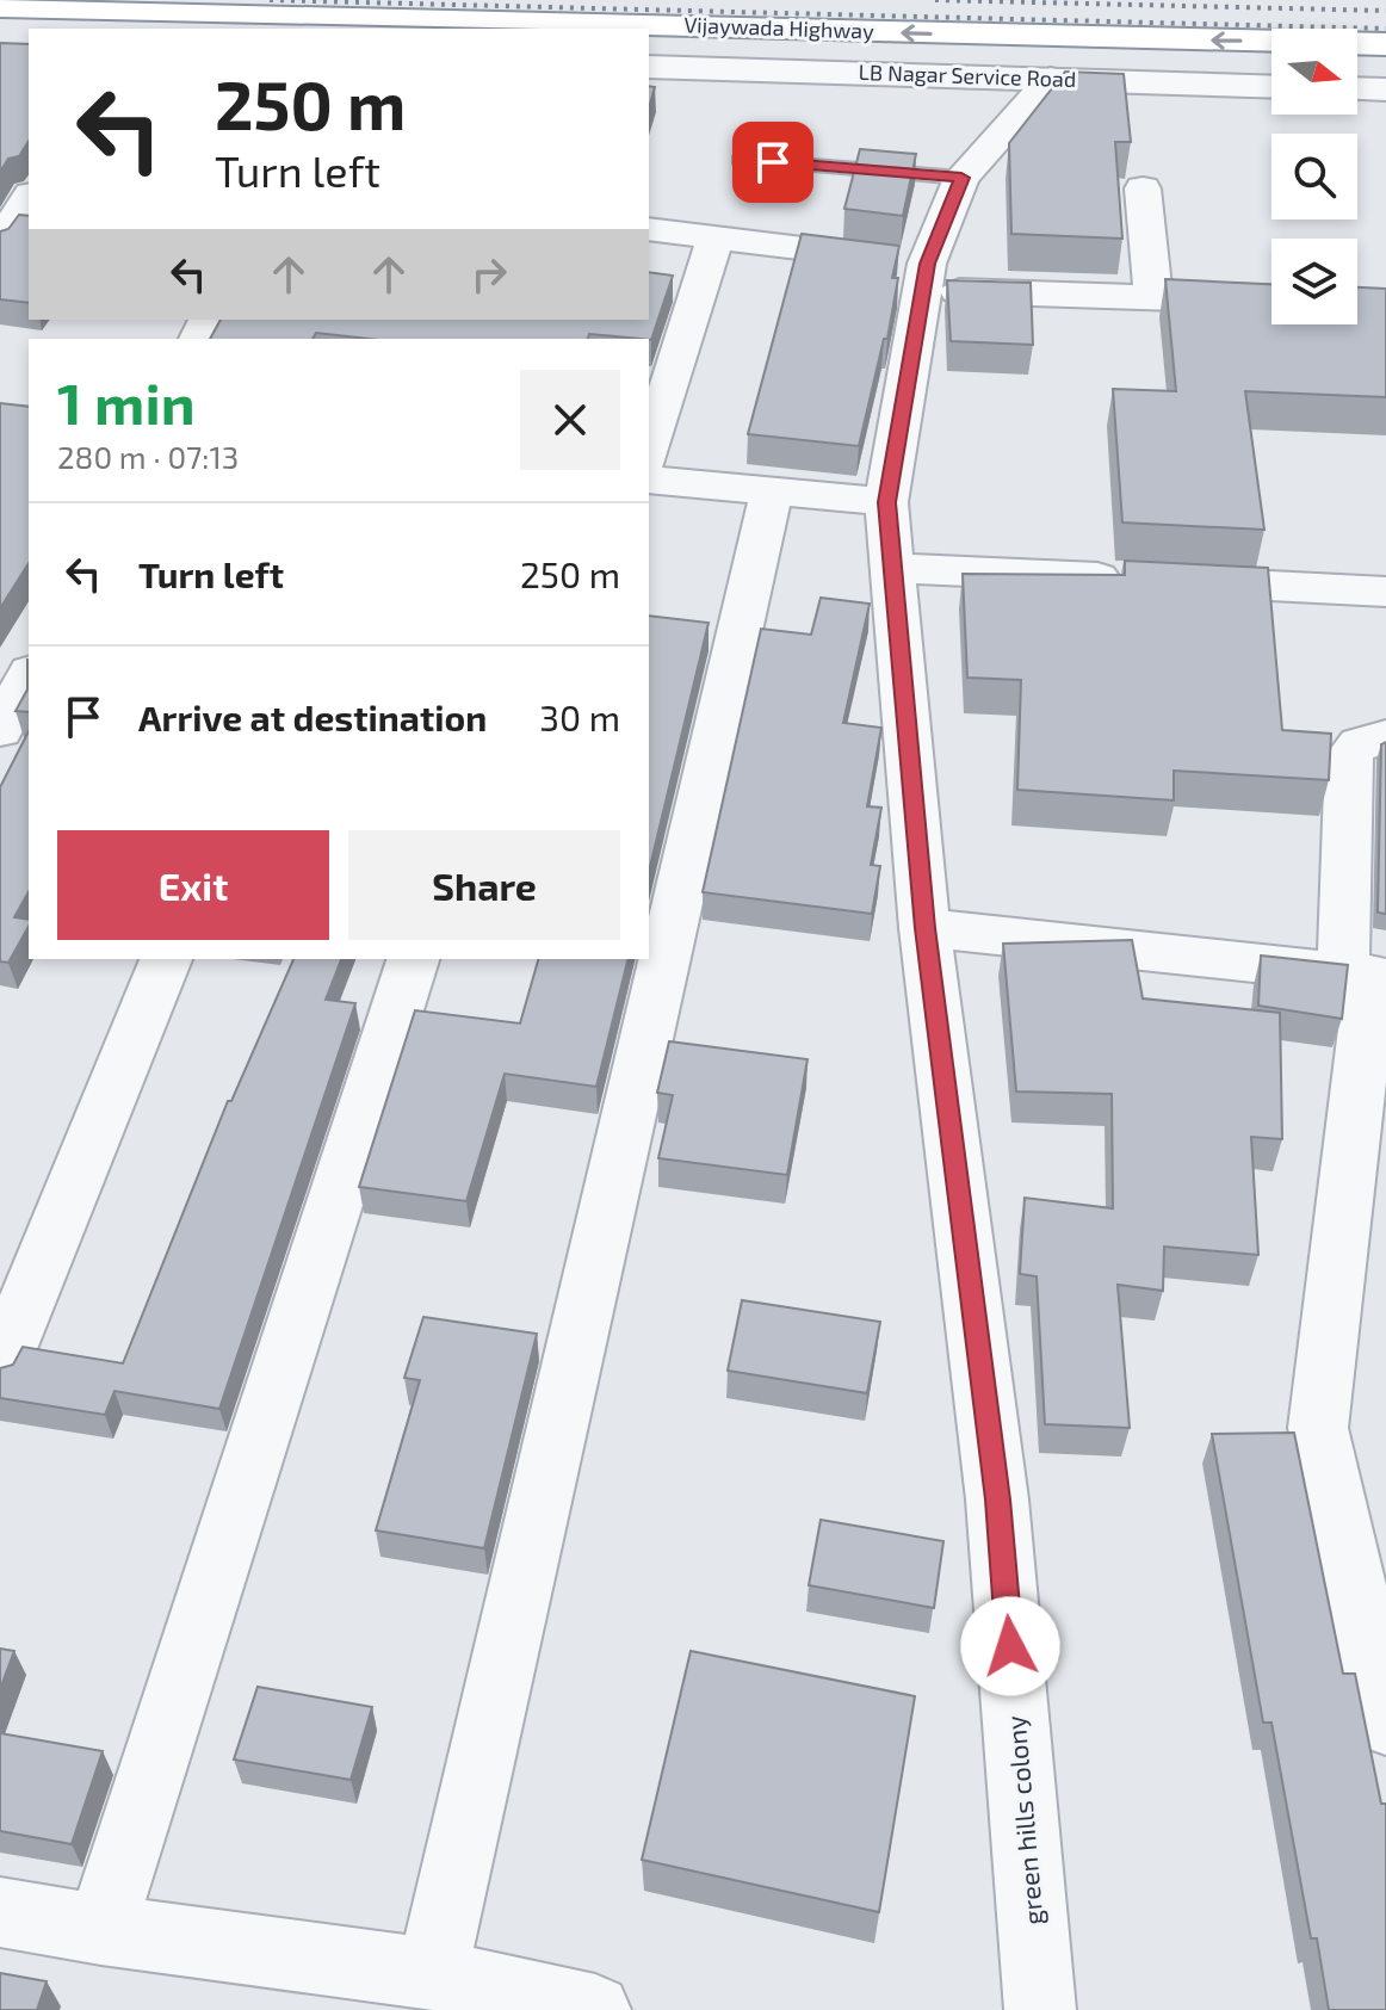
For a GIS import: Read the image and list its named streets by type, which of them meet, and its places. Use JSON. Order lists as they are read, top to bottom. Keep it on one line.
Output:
{"streets":{"highway":["Vijaywada Highway"],"street":["LB Nagar Service Road","green hills colony"]},"crossings":[["LB Nagar Service Road","green hills colony"]],"one_way":["Vijaywada Highway"],"north":"right","page":{"turn":["250 m","Turn left"],"heading":["1 min","280 m · 07:13"],"list":[{"name":"Turn left","value":"250 m"},{"name":"Arrive at destination","value":"30 m"}],"buttons":["Exit","Share"]}}
